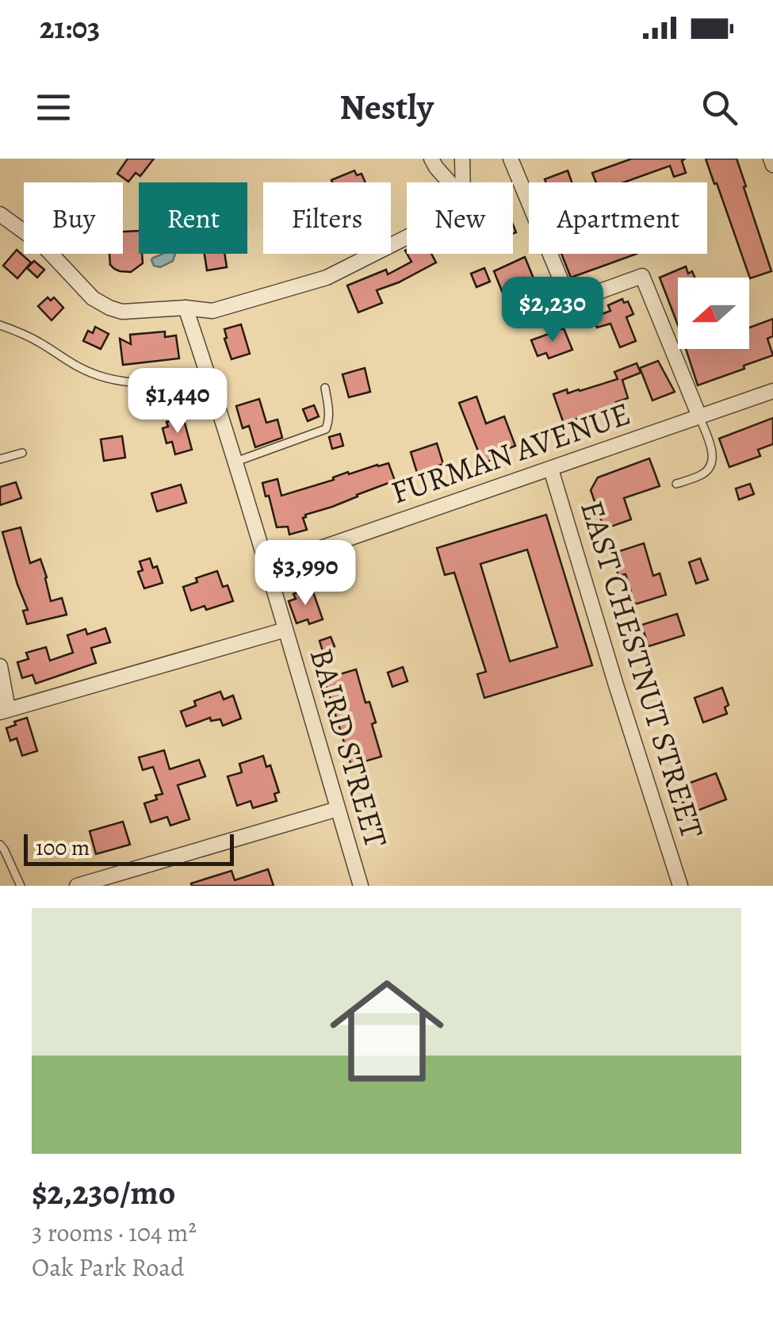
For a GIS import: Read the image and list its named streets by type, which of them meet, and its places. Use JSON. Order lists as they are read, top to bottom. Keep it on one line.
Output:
{"streets":{"street":["FURMAN AVENUE","EAST CHESTNUT STREET","BAIRD STREET"]},"crossings":[["FURMAN AVENUE","EAST CHESTNUT STREET"],["FURMAN AVENUE","BAIRD STREET"]],"scale_bar":"100 m","north":"left","page":{"status":"21:03","header":"Nestly","chip":["Buy","Rent","Filters","New","Apartment"],"price":["$2,230","$1,440","$3,990"],"scale":"100 m","list":[{"name":"$2,230/mo","note":"3 rooms · 104 m² · Oak Park Road"}]}}
